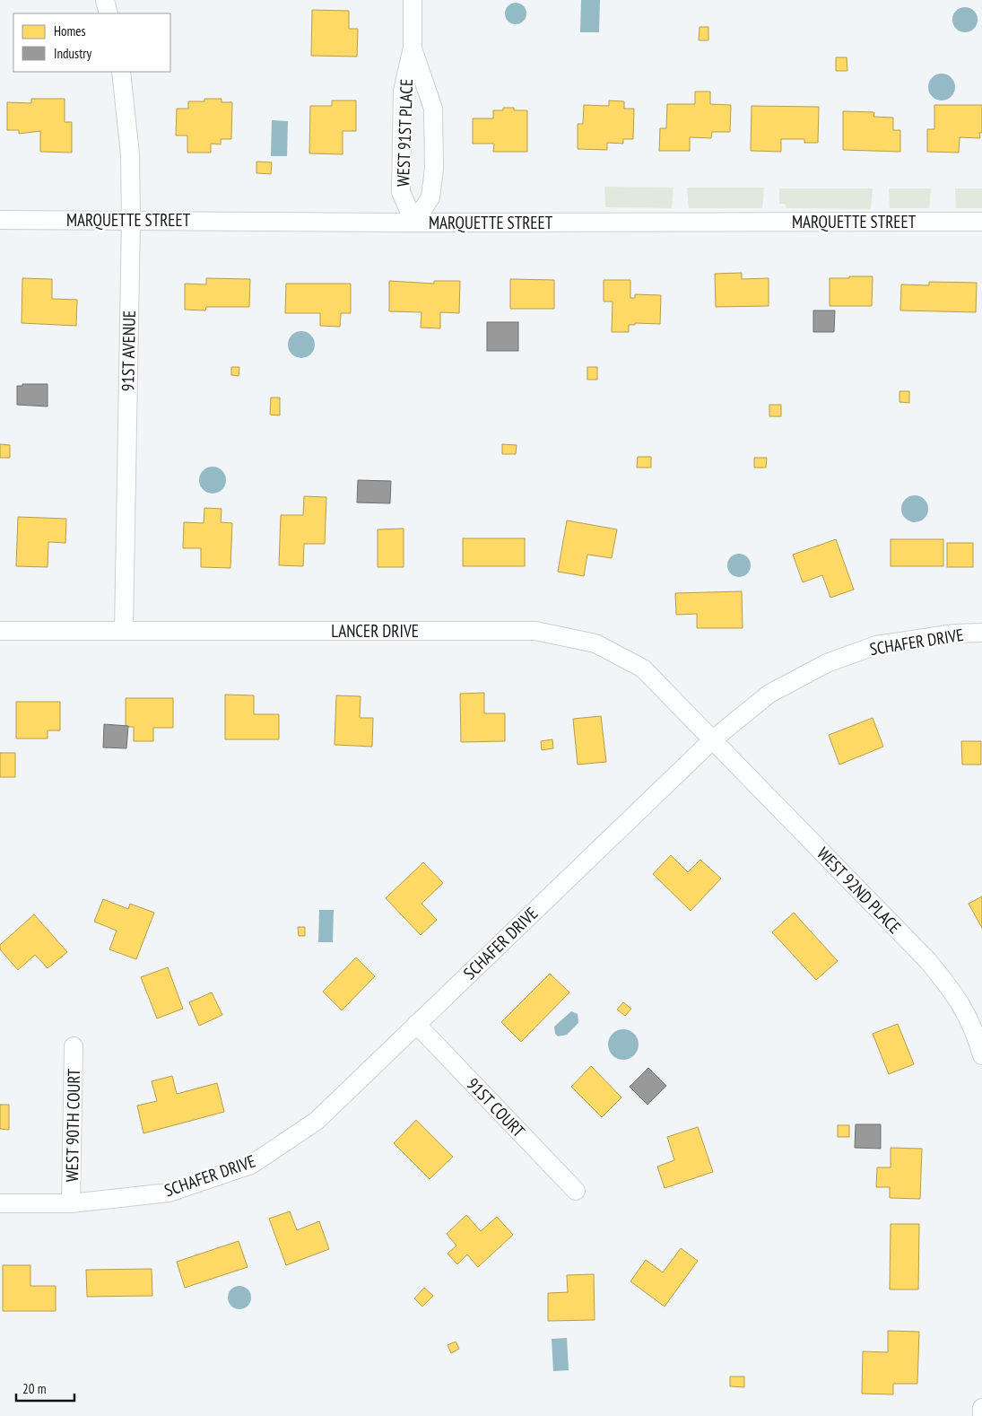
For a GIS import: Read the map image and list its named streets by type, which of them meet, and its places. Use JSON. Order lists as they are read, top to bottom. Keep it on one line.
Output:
{"streets":{"street":["WEST 91ST PLACE","MARQUETTE STREET","91ST AVENUE","LANCER DRIVE","SCHAFER DRIVE","WEST 92ND PLACE","91ST COURT","WEST 90TH COURT"]},"crossings":[["WEST 91ST PLACE","MARQUETTE STREET"],["MARQUETTE STREET","91ST AVENUE"],["91ST AVENUE","LANCER DRIVE"],["LANCER DRIVE","SCHAFER DRIVE"],["LANCER DRIVE","WEST 92ND PLACE"],["SCHAFER DRIVE","WEST 92ND PLACE"],["SCHAFER DRIVE","91ST COURT"],["SCHAFER DRIVE","WEST 90TH COURT"]],"legend":["Homes","Industry"],"scale_bar":"20 m"}
